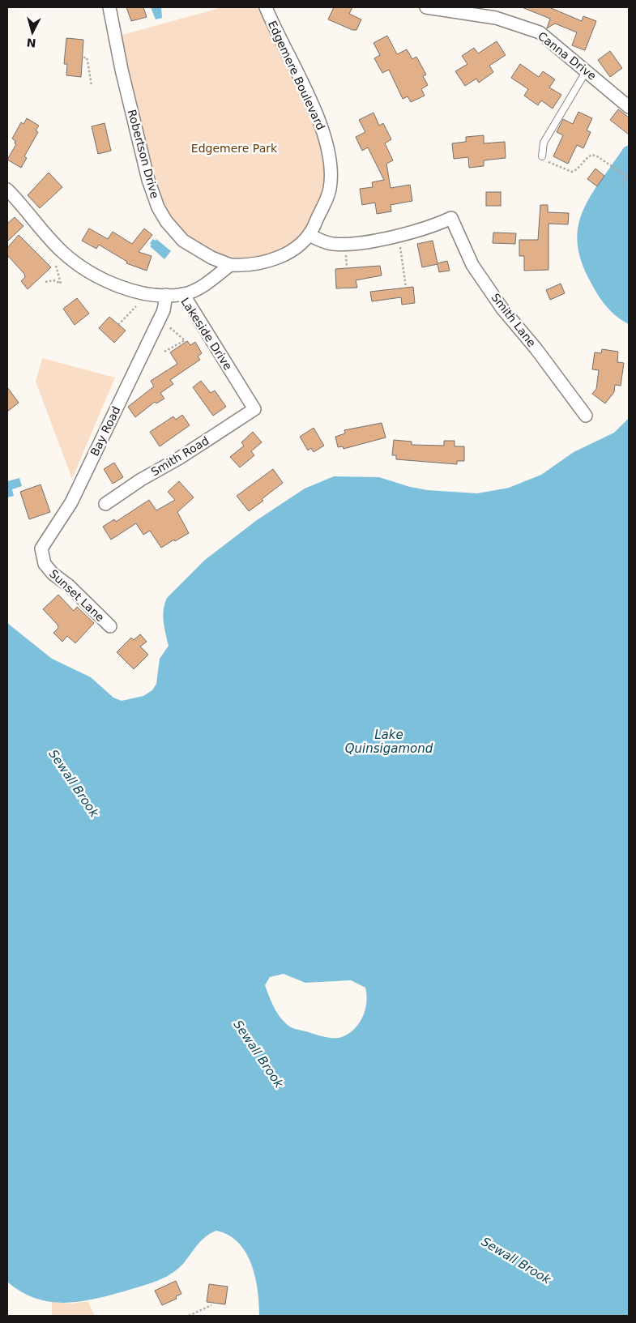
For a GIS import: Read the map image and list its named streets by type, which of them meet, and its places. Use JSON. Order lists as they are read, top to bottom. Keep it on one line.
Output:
{"streets":{"street":["Canna Drive","Edgemere Boulevard","Robertson Drive","Smith Lane","Lakeside Drive","Bay Road","Smith Road","Sunset Lane"]},"crossings":[["Edgemere Boulevard","Robertson Drive"],["Lakeside Drive","Bay Road"],["Lakeside Drive","Smith Road"],["Bay Road","Sunset Lane"]],"water":["Lake Quinsigamond","Sewall Brook"],"parks":["Edgemere Park"],"north":"bottom"}
